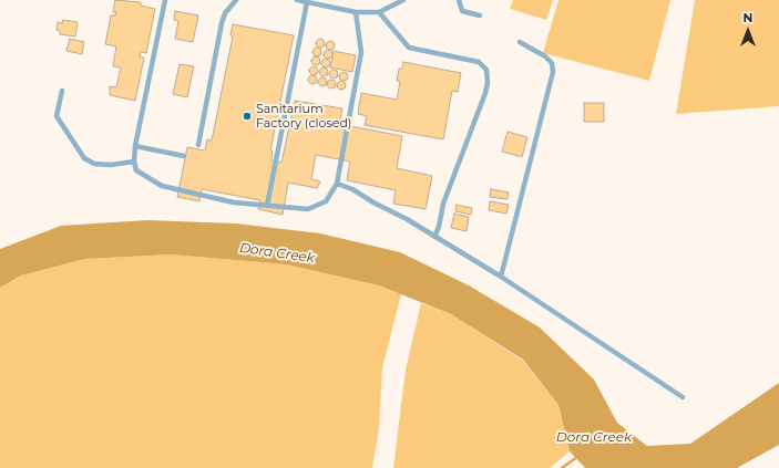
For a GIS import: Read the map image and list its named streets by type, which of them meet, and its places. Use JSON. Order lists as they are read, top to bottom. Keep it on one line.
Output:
{"water":["Dora Creek"],"places":["Sanitarium Factory (closed)"],"north":"top"}
